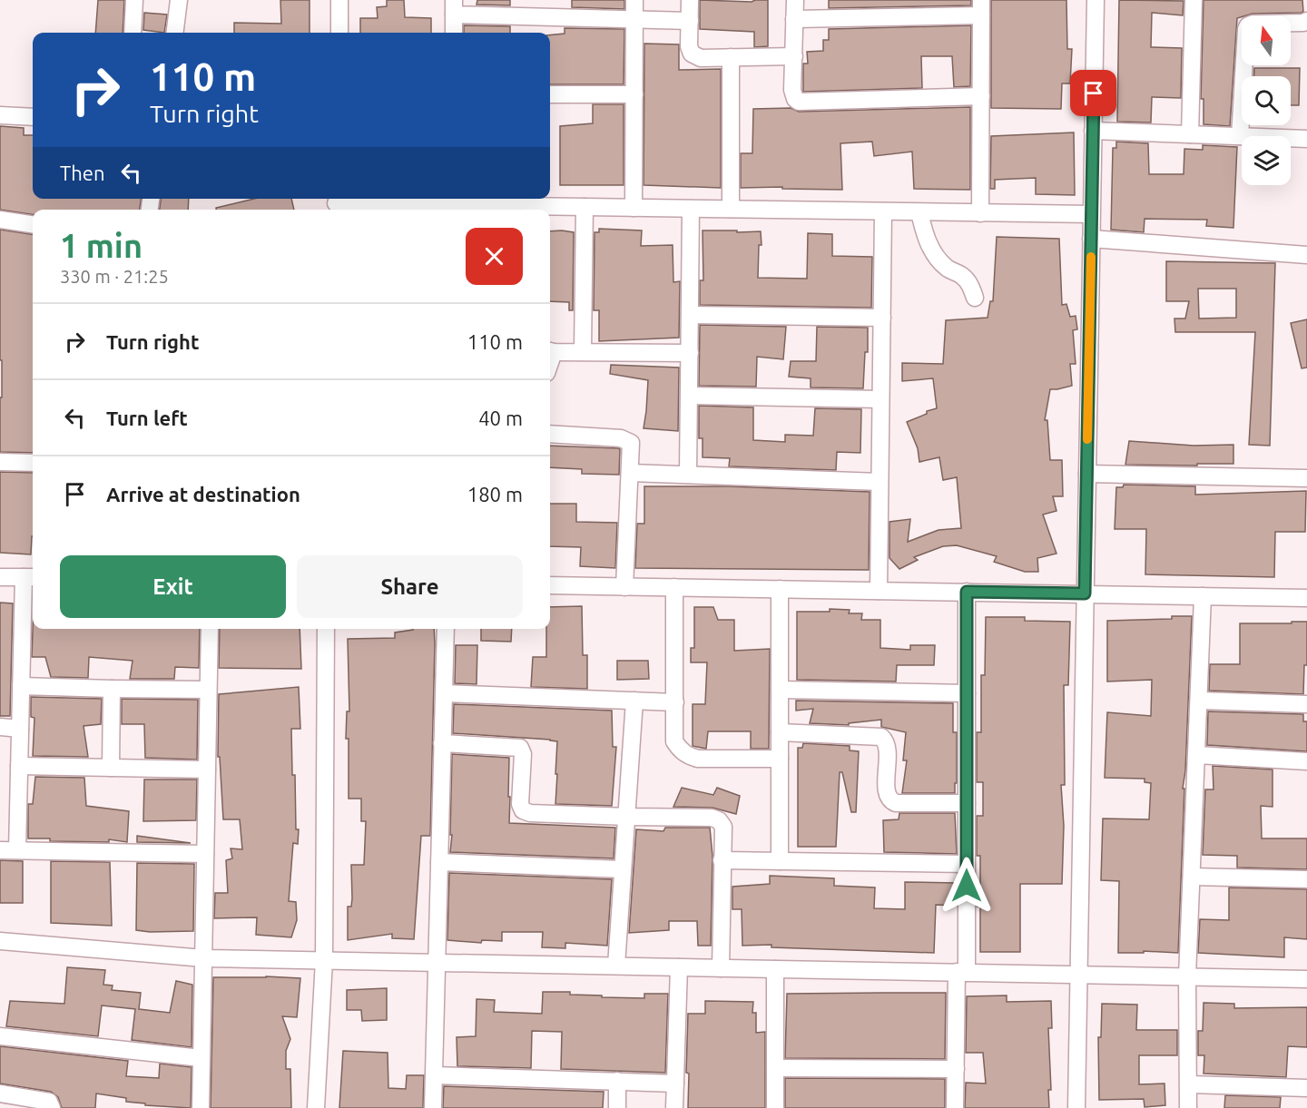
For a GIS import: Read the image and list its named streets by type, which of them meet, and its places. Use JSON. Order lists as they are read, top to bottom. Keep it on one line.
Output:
{"north":"top","page":{"turn":["110 m","Turn right"],"then":"Then","heading":["1 min","330 m · 21:25"],"list":[{"name":"Turn right","value":"110 m"},{"name":"Turn left","value":"40 m"},{"name":"Arrive at destination","value":"180 m"}],"buttons":["Exit","Share"]}}
